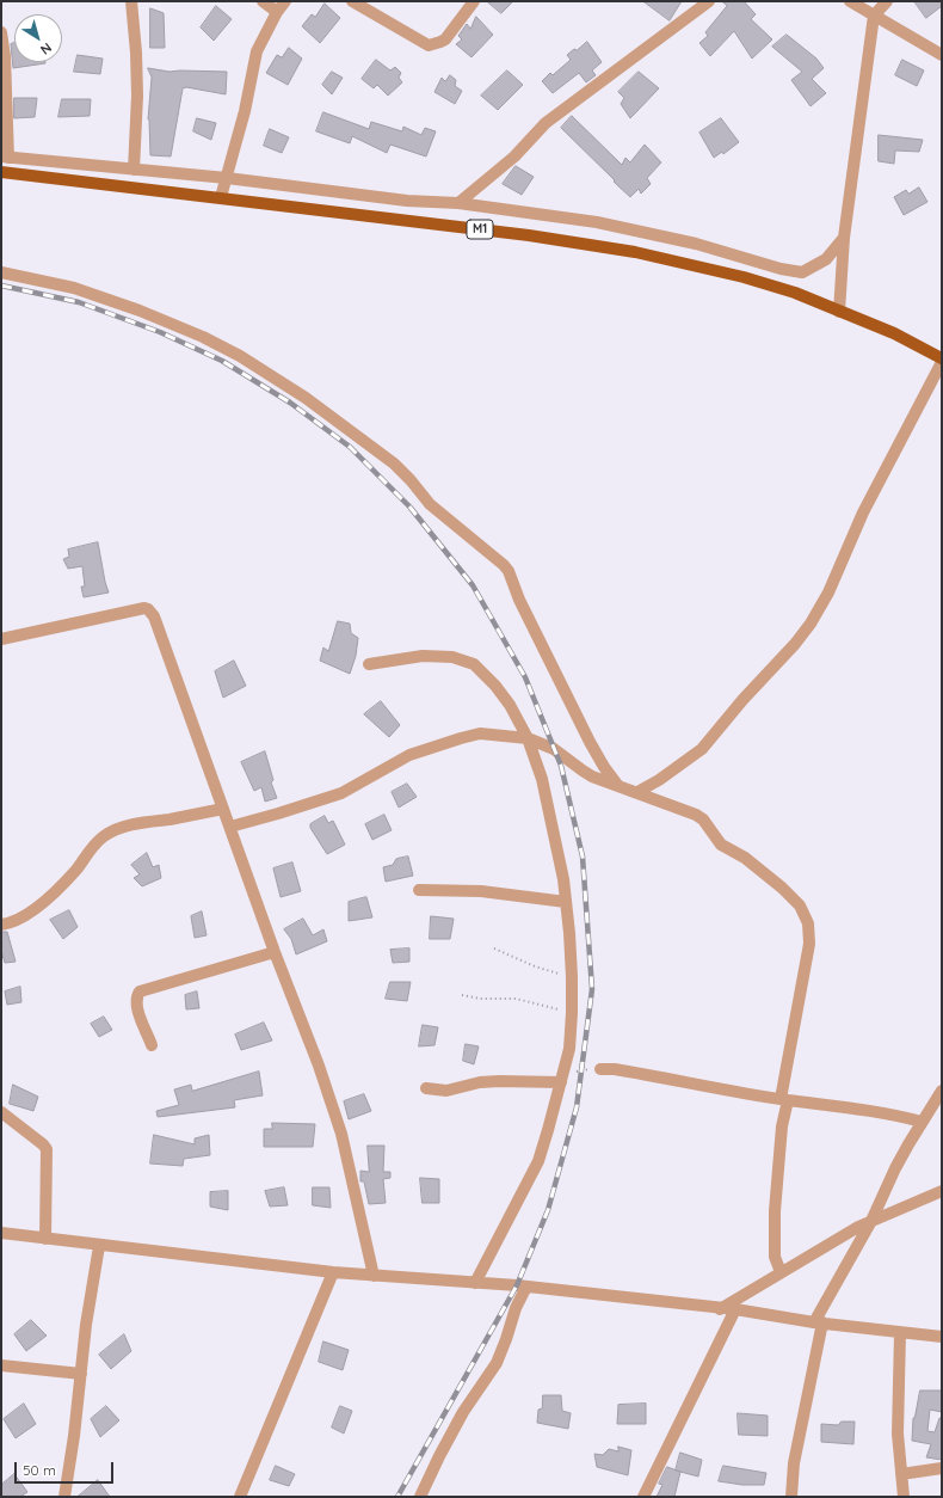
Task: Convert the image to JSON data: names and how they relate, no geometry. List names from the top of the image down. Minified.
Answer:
{"streets":{"main road":["M1"]},"scale_bar":"50 m","north":"bottom right"}
